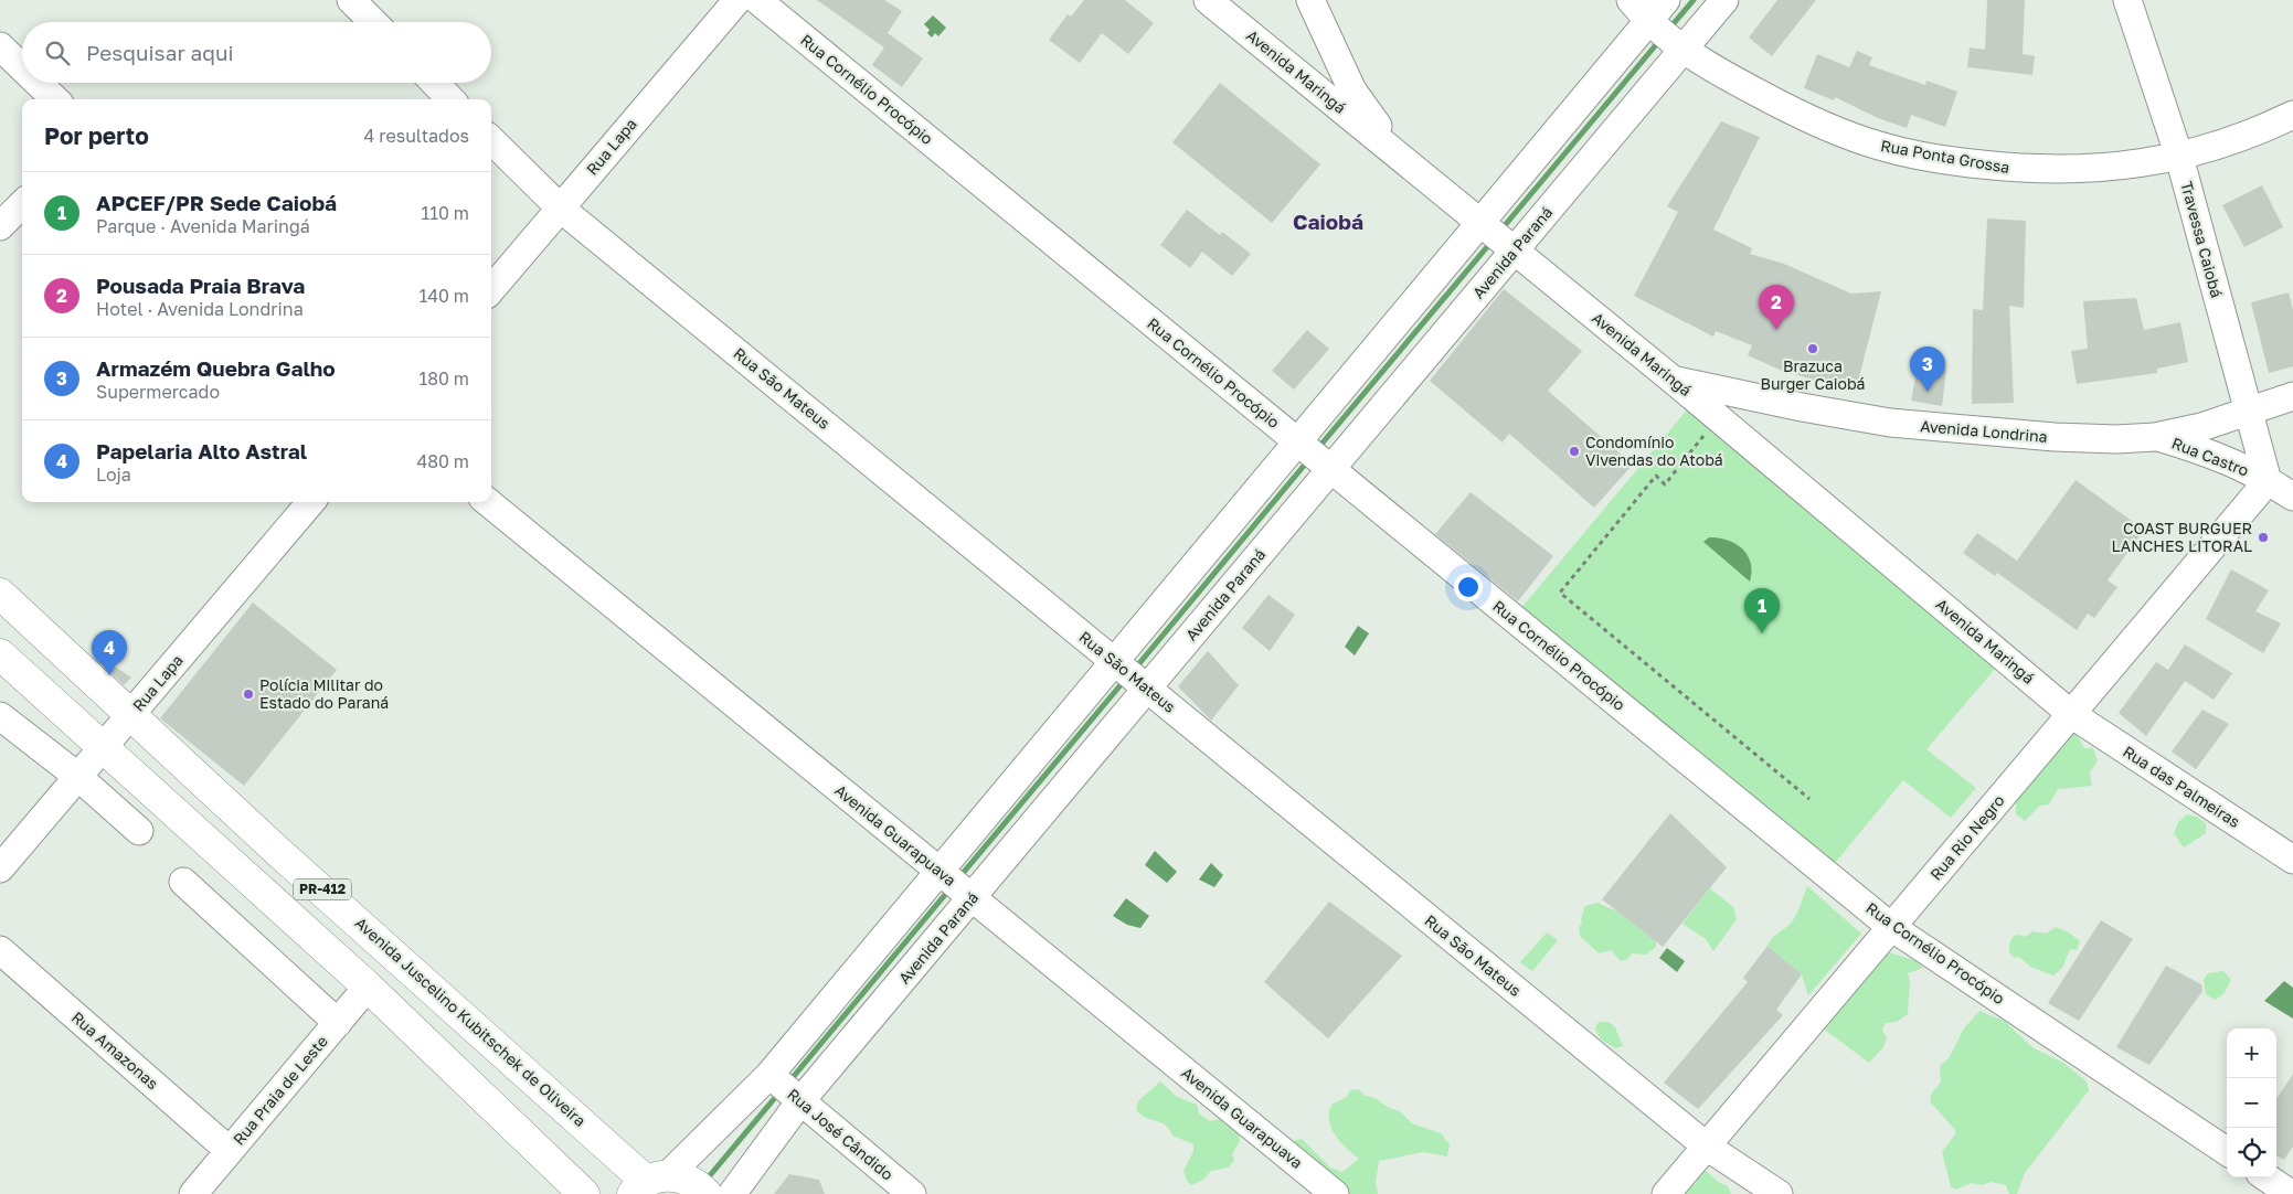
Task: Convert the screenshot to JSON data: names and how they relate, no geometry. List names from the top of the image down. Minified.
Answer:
{"streets":{"main road":["PR-412","Avenida Juscelino Kubitschek de Oliveira"],"street":["Avenida Maringá","Rua Cornélio Procópio","Rua Lapa","Rua Ponta Grossa","Travessa Caiobá","Avenida Paraná","Rua São Mateus","Avenida Londrina","Rua Castro","Rua das Palmeiras","Avenida Guarapuava","Rua Rio Negro","Rua Amazonas","Rua Praia de Leste","Rua José Cândido"]},"crossings":[["Avenida Maringá","Avenida Paraná"],["Avenida Maringá","Avenida Londrina"],["Avenida Maringá","Rua das Palmeiras"],["Avenida Maringá","Rua Rio Negro"],["Rua Cornélio Procópio","Avenida Paraná"],["Rua Cornélio Procópio","Rua Rio Negro"],["Rua Lapa","Rua São Mateus"],["Rua Lapa","PR-412"],["Rua Lapa","Avenida Juscelino Kubitschek de Oliveira"],["Rua Ponta Grossa","Travessa Caiobá"],["Rua Ponta Grossa","Avenida Paraná"],["Travessa Caiobá","Avenida Londrina"],["Travessa Caiobá","Rua Castro"],["Travessa Caiobá","Rua Rio Negro"],["Avenida Paraná","Rua São Mateus"],["Avenida Paraná","Avenida Guarapuava"],["Avenida Paraná","PR-412"],["Avenida Paraná","Avenida Juscelino Kubitschek de Oliveira"],["Avenida Paraná","Rua José Cândido"],["Rua São Mateus","Rua Rio Negro"],["Avenida Londrina","Rua Castro"],["Rua Castro","Rua Rio Negro"],["Rua das Palmeiras","Rua Rio Negro"],["PR-412","Avenida Juscelino Kubitschek de Oliveira"],["PR-412","Rua Praia de Leste"],["Rua Amazonas","Rua Praia de Leste"]],"districts":["Caiobá"],"places":["Brazuca Burger Caiobá","Condomínio Vivendas do Atobá","COAST BURGUER LANCHES LITORAL","Polícia Militar do Estado do Paraná"],"page":{"search":"Pesquisar aqui","heading":["Por perto","4 resultados"],"list":[{"mark":"1","name":"APCEF/PR Sede Caiobá","note":"Parque · Avenida Maringá","value":"110 m"},{"mark":"2","name":"Pousada Praia Brava","note":"Hotel · Avenida Londrina","value":"140 m"},{"mark":"3","name":"Armazém Quebra Galho","note":"Supermercado","value":"180 m"},{"mark":"4","name":"Papelaria Alto Astral","note":"Loja","value":"480 m"}],"pins":["2","3","1","4"],"map_buttons":["+","−"]}}
